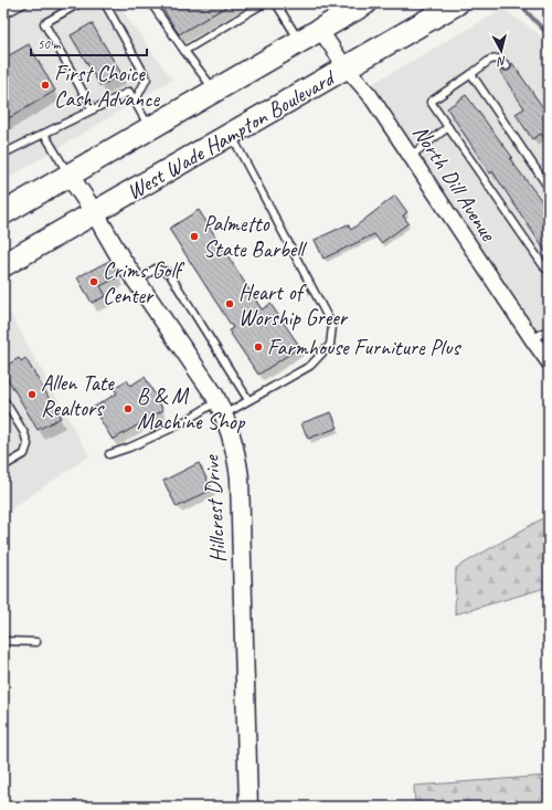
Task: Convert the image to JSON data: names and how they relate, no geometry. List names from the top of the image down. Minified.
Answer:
{"streets":{"main road":["West Wade Hampton Boulevard"],"street":["North Dill Avenue","Hillcrest Drive"]},"crossings":[["West Wade Hampton Boulevard","North Dill Avenue"],["West Wade Hampton Boulevard","Hillcrest Drive"]],"places":["First Choice Cash Advance","Palmetto State Barbell","Crims Golf Center","Heart of Worship Greer","Farmhouse Furniture Plus","Allen Tate Realtors","B & M Machine Shop"],"scale_bar":"50 m","north":"bottom"}
